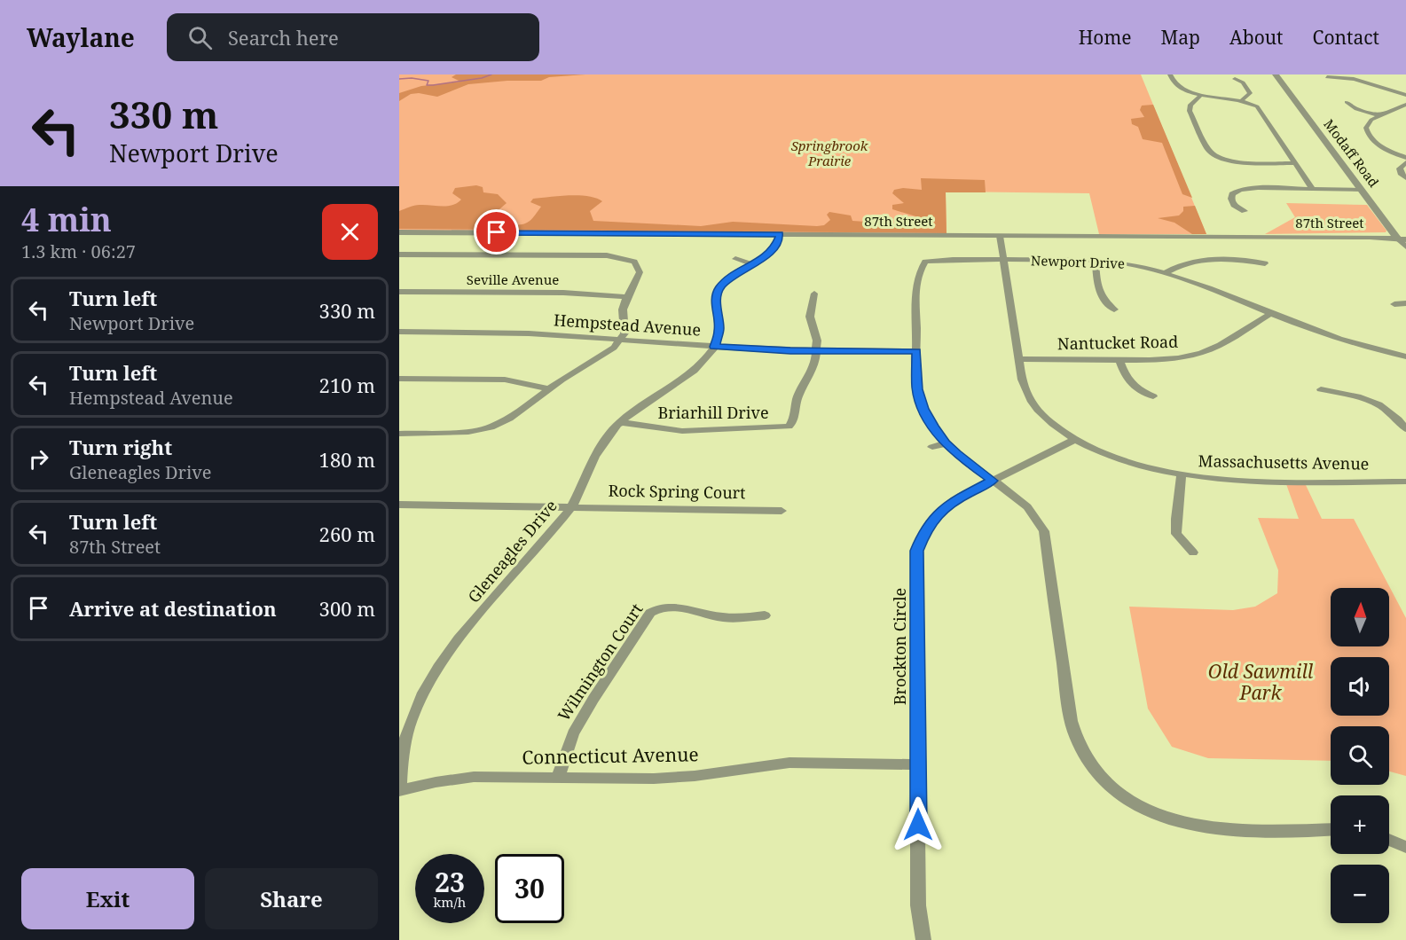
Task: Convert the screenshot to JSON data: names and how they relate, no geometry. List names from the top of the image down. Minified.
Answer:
{"streets":{"street":["Modaff Road","87th Street","Newport Drive","Seville Avenue","Hempstead Avenue","Nantucket Road","Briarhill Drive","Massachusetts Avenue","Rock Spring Court","Gleneagles Drive","Brockton Circle","Wilmington Court","Connecticut Avenue"]},"crossings":[["Modaff Road","87th Street"],["87th Street","Massachusetts Avenue"],["Newport Drive","Hempstead Avenue"],["Newport Drive","Nantucket Road"],["Newport Drive","Massachusetts Avenue"],["Newport Drive","Brockton Circle"],["Hempstead Avenue","Briarhill Drive"],["Hempstead Avenue","Gleneagles Drive"],["Nantucket Road","Massachusetts Avenue"],["Briarhill Drive","Gleneagles Drive"],["Massachusetts Avenue","Brockton Circle"],["Rock Spring Court","Gleneagles Drive"],["Gleneagles Drive","Connecticut Avenue"],["Brockton Circle","Connecticut Avenue"],["Wilmington Court","Connecticut Avenue"]],"parks":["Springbrook Prairie","Old Sawmill Park"],"north":"top","page":{"header":"Waylane","search":"Search here","nav":["Home","Map","About","Contact"],"turn":["330 m","Newport Drive"],"heading":["4 min","1.3 km · 06:27"],"list":[{"name":"Turn left","note":"Newport Drive","value":"330 m"},{"name":"Turn left","note":"Hempstead Avenue","value":"210 m"},{"name":"Turn right","note":"Gleneagles Drive","value":"180 m"},{"name":"Turn left","note":"87th Street","value":"260 m"},{"name":"Arrive at destination","value":"300 m"}],"map_buttons":["+","−"],"speed":"23 km/h","limit":"30","buttons":["Exit","Share"]}}
